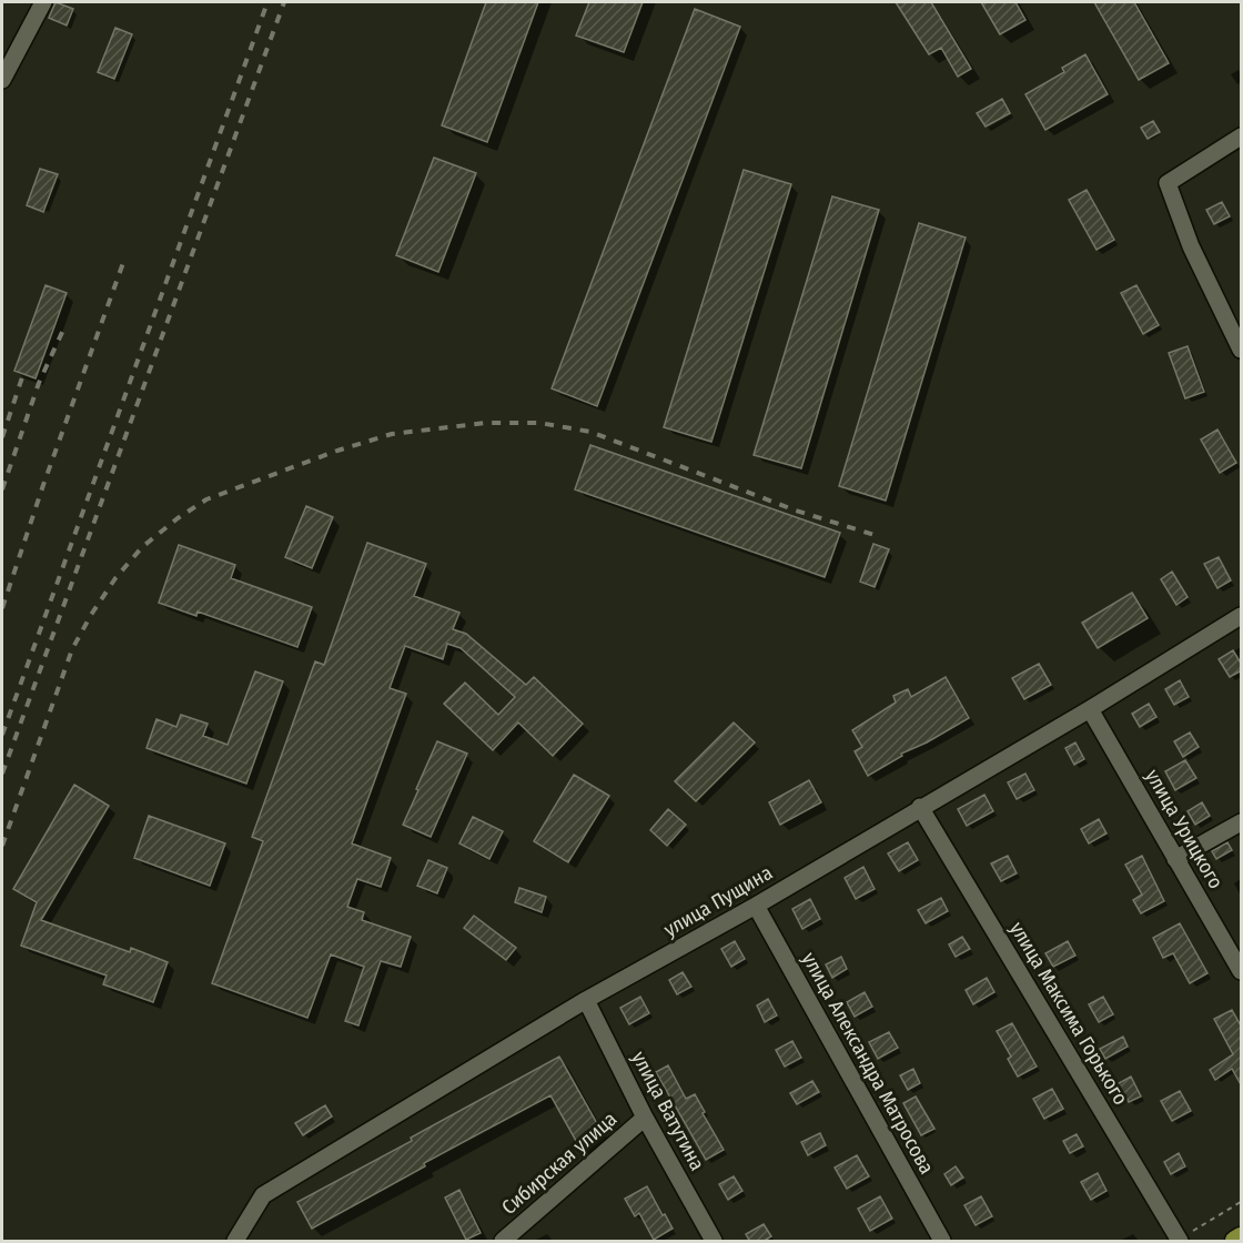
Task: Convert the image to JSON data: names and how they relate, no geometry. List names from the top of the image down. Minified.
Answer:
{"streets":{"street":["улица Урицкого","улица Пущина","улица Максима Горького","улица Александра Матросова","улица Ватутина","Сибирская улица"]},"crossings":[["улица Урицкого","улица Пущина"],["улица Пущина","улица Максима Горького"],["улица Пущина","улица Александра Матросова"],["улица Пущина","улица Ватутина"],["улица Ватутина","Сибирская улица"]]}
